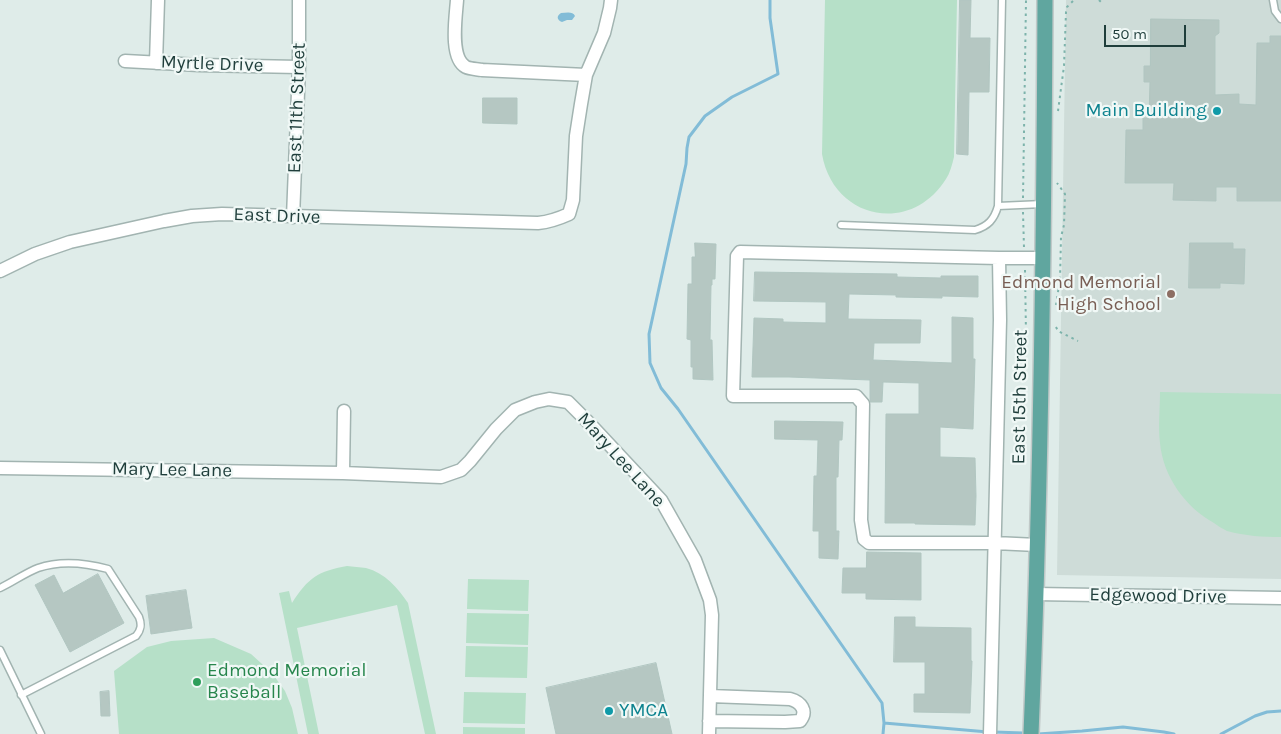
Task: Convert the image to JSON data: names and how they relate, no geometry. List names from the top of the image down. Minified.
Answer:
{"streets":{"main road":["East 15th Street"],"street":["Myrtle Drive","East 11th Street","East Drive","Mary Lee Lane","Edgewood Drive"]},"crossings":[["Myrtle Drive","East 11th Street"],["East 11th Street","East Drive"],["East 15th Street","Edgewood Drive"]],"places":["Main Building","Edmond Memorial High School","Edmond Memorial Baseball","YMCA"],"scale_bar":"50 m"}
